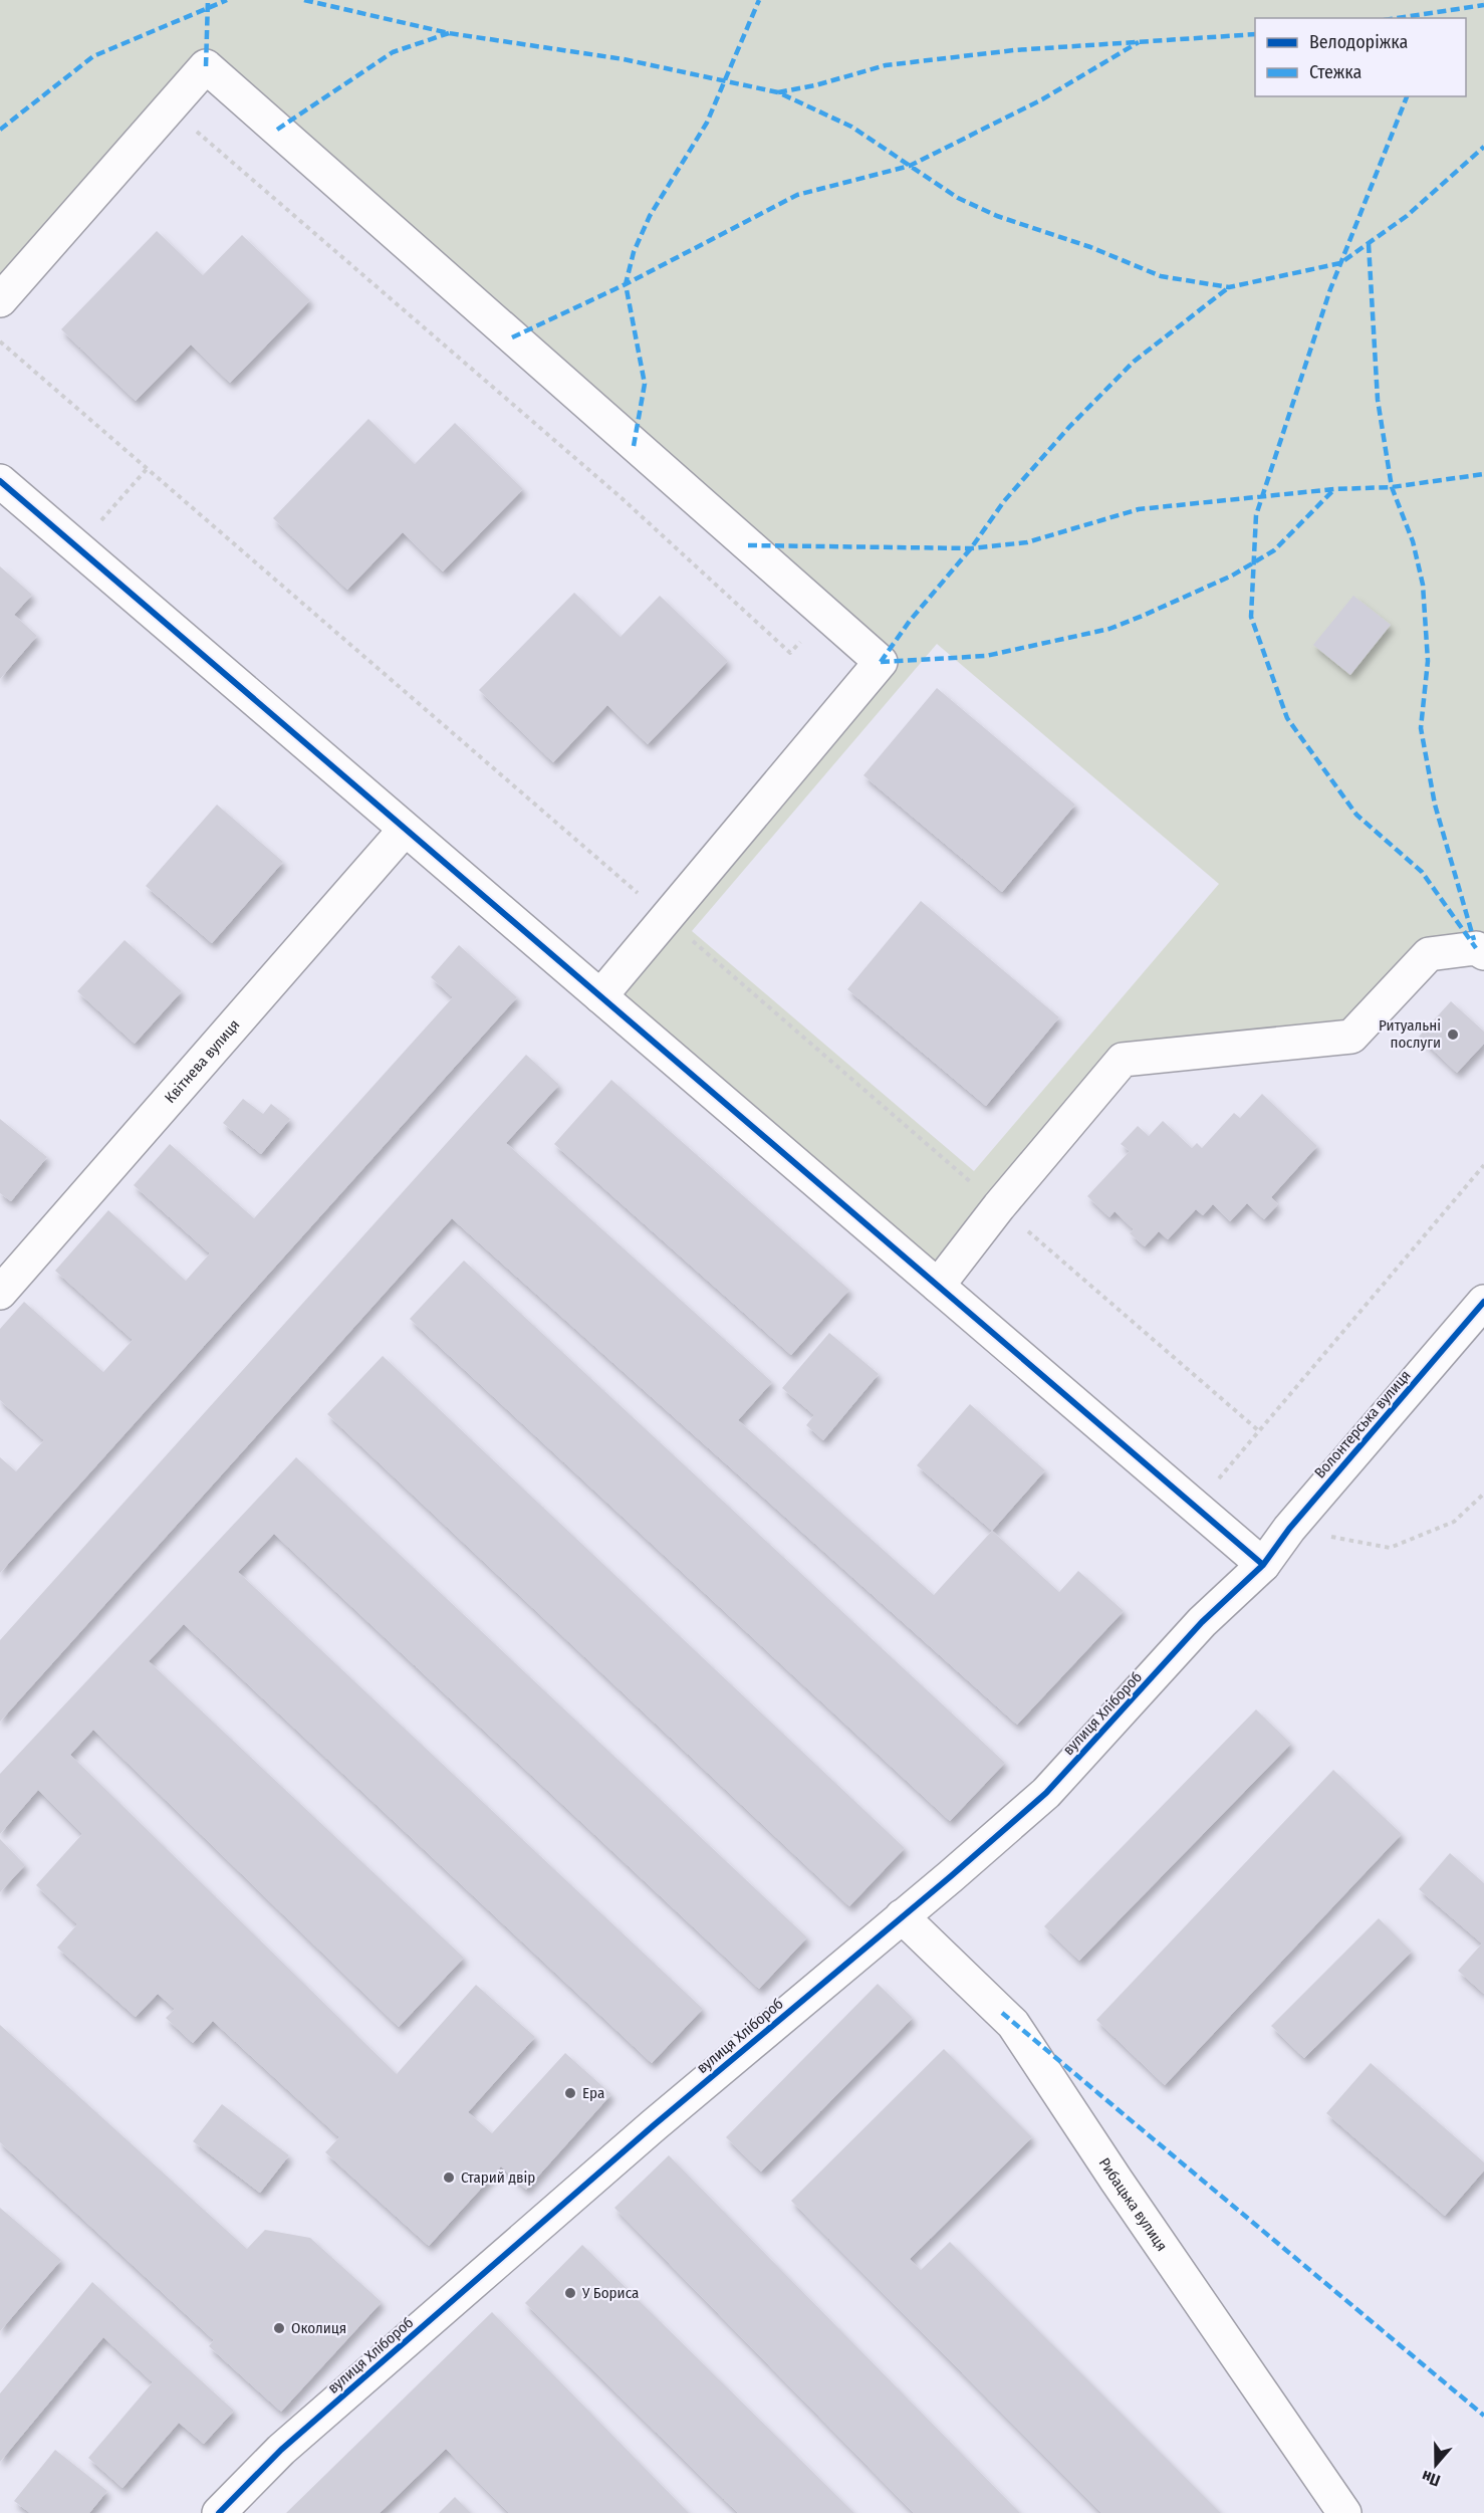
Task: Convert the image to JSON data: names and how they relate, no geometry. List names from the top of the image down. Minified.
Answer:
{"streets":{"street":["Квітнева вулиця","Волонтерська вулиця","вулиця Хлібороб","Рибацька вулиця"]},"crossings":[["Волонтерська вулиця","вулиця Хлібороб"],["вулиця Хлібороб","Рибацька вулиця"]],"places":["Ритуальні послуги","Ера","Старий двір","У Бориса","Околиця"],"legend":["Велодоріжка","Стежка"],"north":"bottom"}
